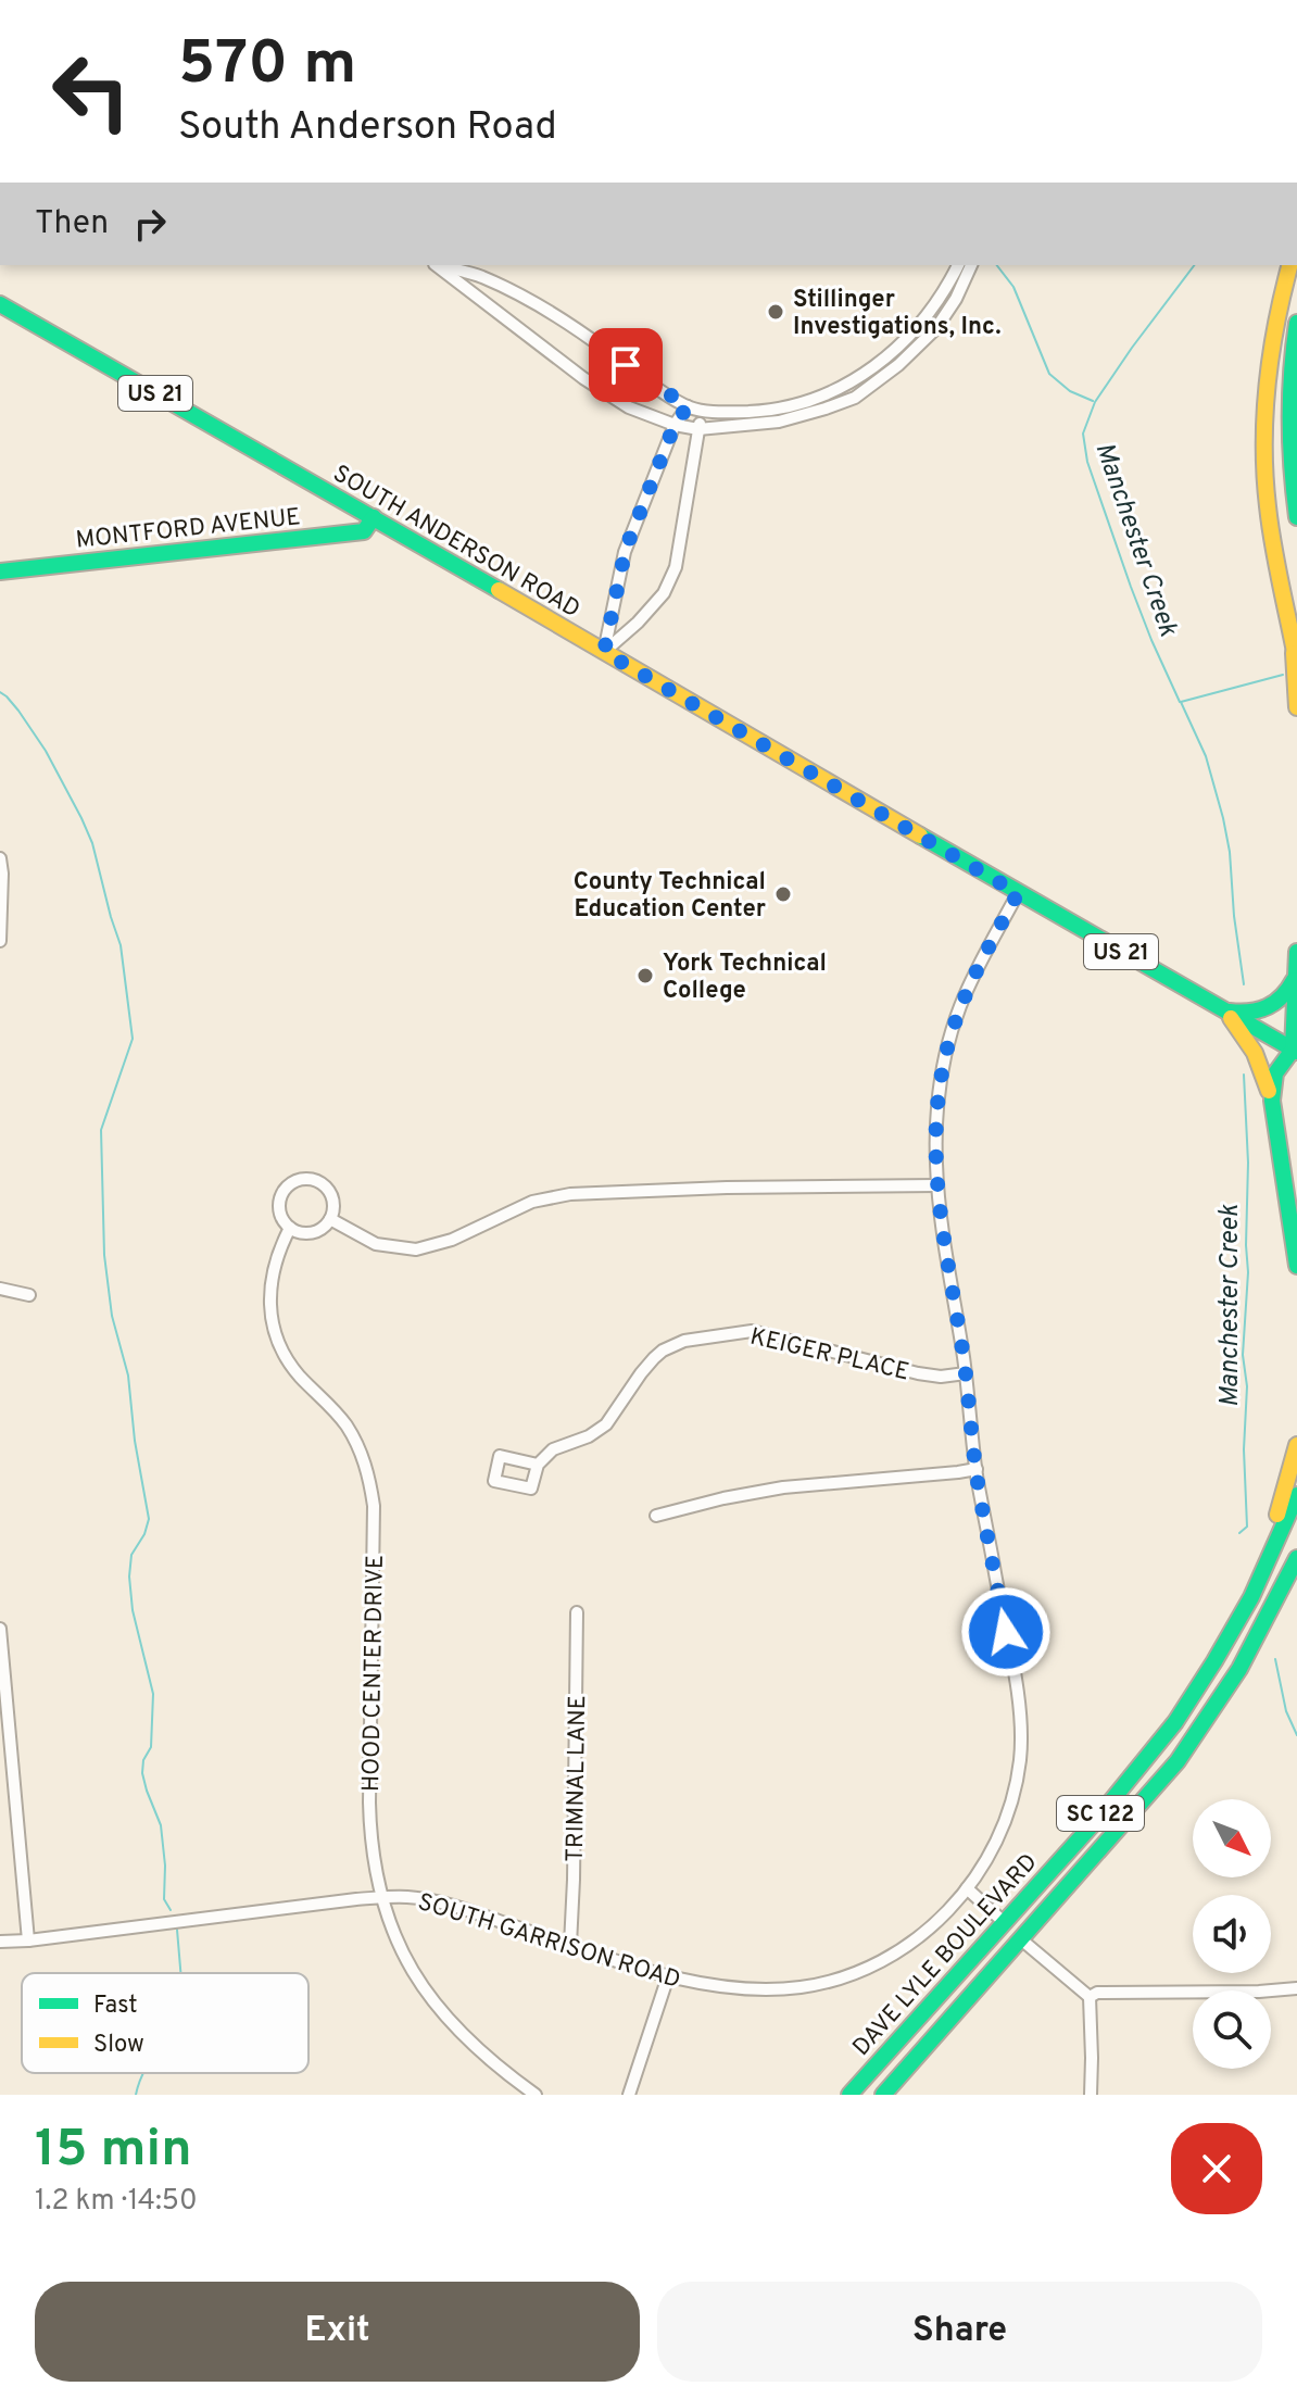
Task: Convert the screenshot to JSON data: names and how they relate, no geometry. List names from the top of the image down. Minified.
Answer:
{"streets":{"main road":["US 21","MONTFORD AVENUE","SOUTH ANDERSON ROAD","SC 122","DAVE LYLE BOULEVARD"],"street":["KEIGER PLACE","HOOD CENTER DRIVE","TRIMNAL LANE","SOUTH GARRISON ROAD"]},"crossings":[["MONTFORD AVENUE","SOUTH ANDERSON ROAD"],["SOUTH ANDERSON ROAD","SOUTH GARRISON ROAD"],["KEIGER PLACE","SOUTH GARRISON ROAD"],["HOOD CENTER DRIVE","SOUTH GARRISON ROAD"],["TRIMNAL LANE","SOUTH GARRISON ROAD"]],"water":["Manchester Creek"],"places":["Stillinger Investigations, Inc.","County Technical Education Center","York Technical College"],"legend":["Fast","Slow"],"north":"bottom right","page":{"turn":["570 m","South Anderson Road"],"then":"Then","heading":["15 min","1.2 km · 14:50"],"buttons":["Exit","Share"]}}
